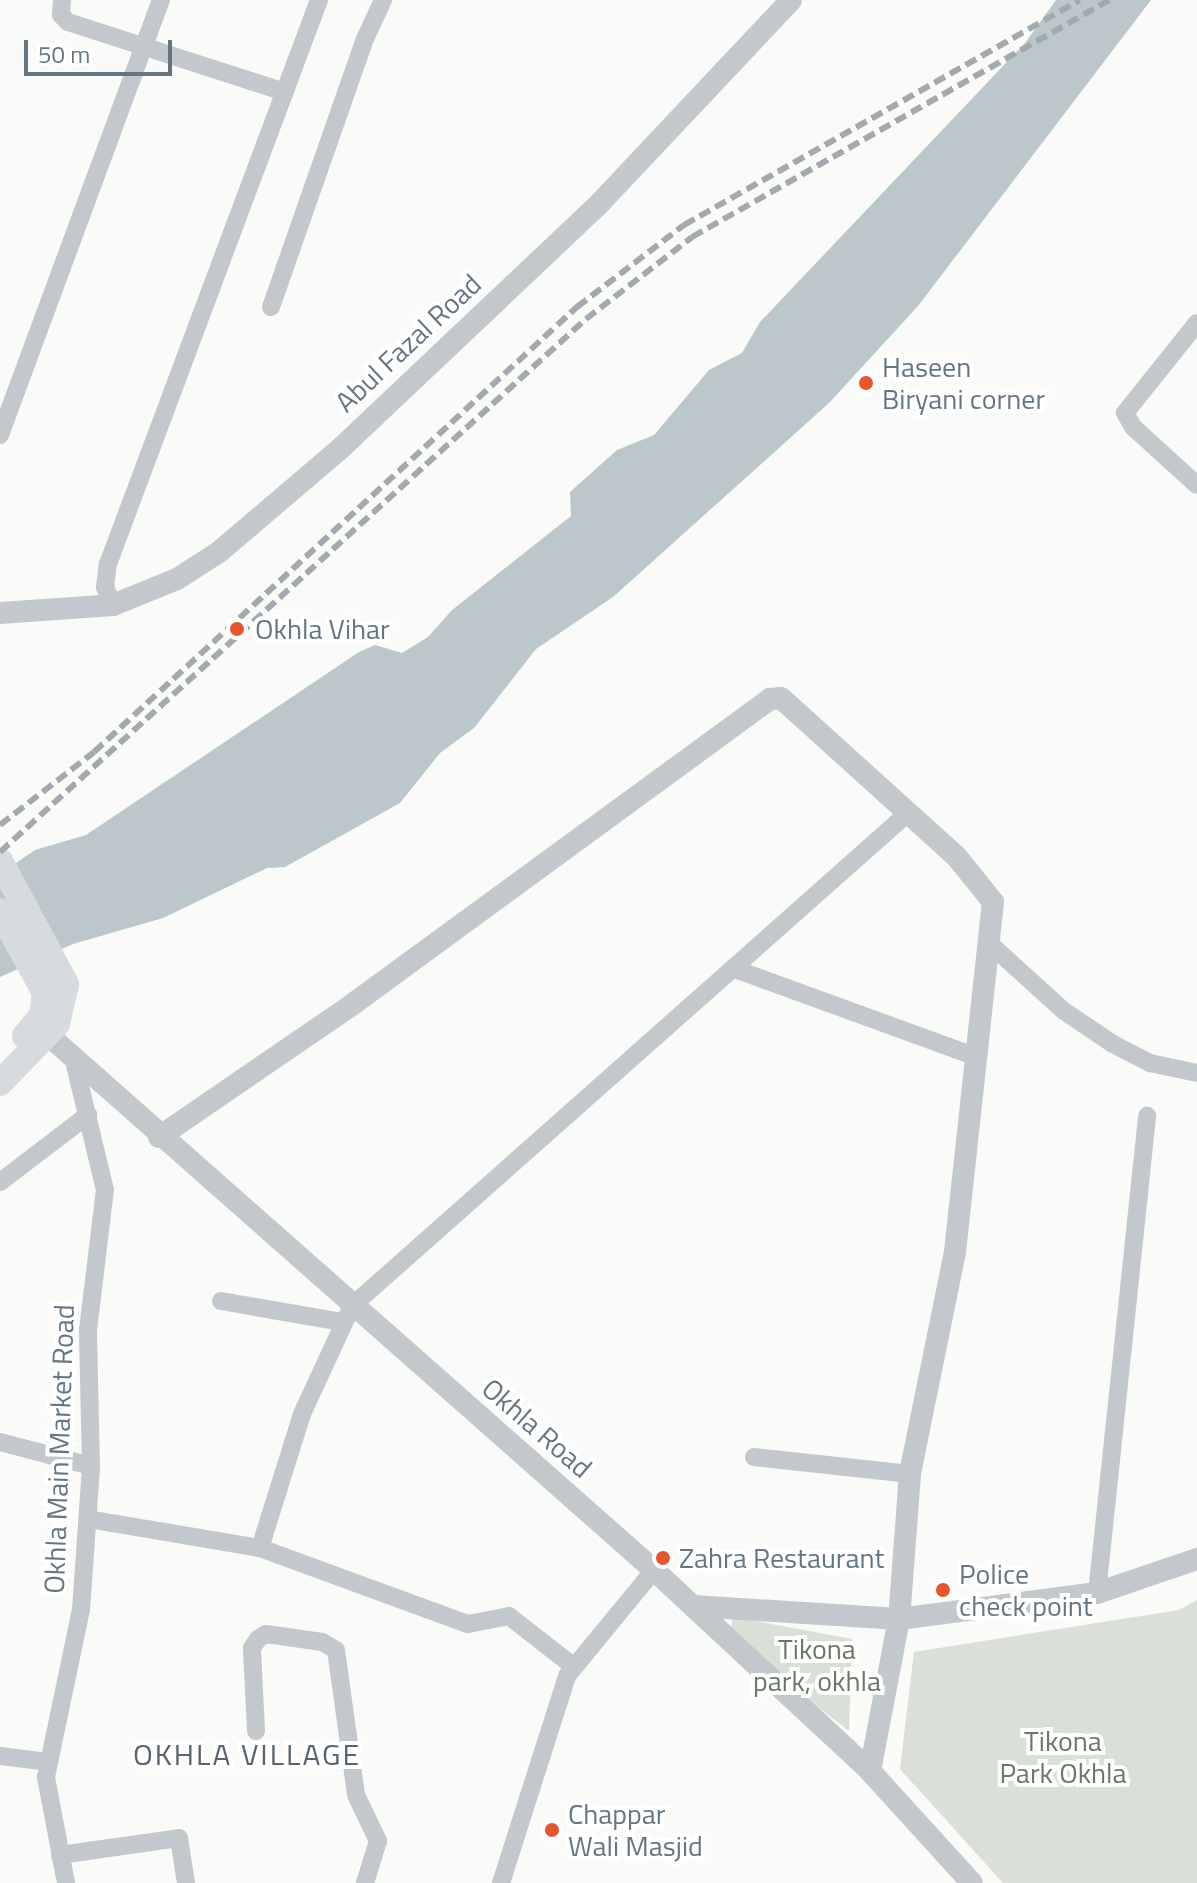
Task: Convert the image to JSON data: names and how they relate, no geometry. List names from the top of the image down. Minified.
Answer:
{"streets":{"street":["Abul Fazal Road","Okhla Road","Okhla Main Market Road"]},"crossings":[["Okhla Road","Okhla Main Market Road"]],"districts":["OKHLA VILLAGE"],"parks":["Tikona park, okhla","Tikona Park Okhla"],"places":["Haseen Biryani corner","Okhla Vihar","Zahra Restaurant","Police check point","Chappar Wali Masjid"],"scale_bar":"50 m"}
